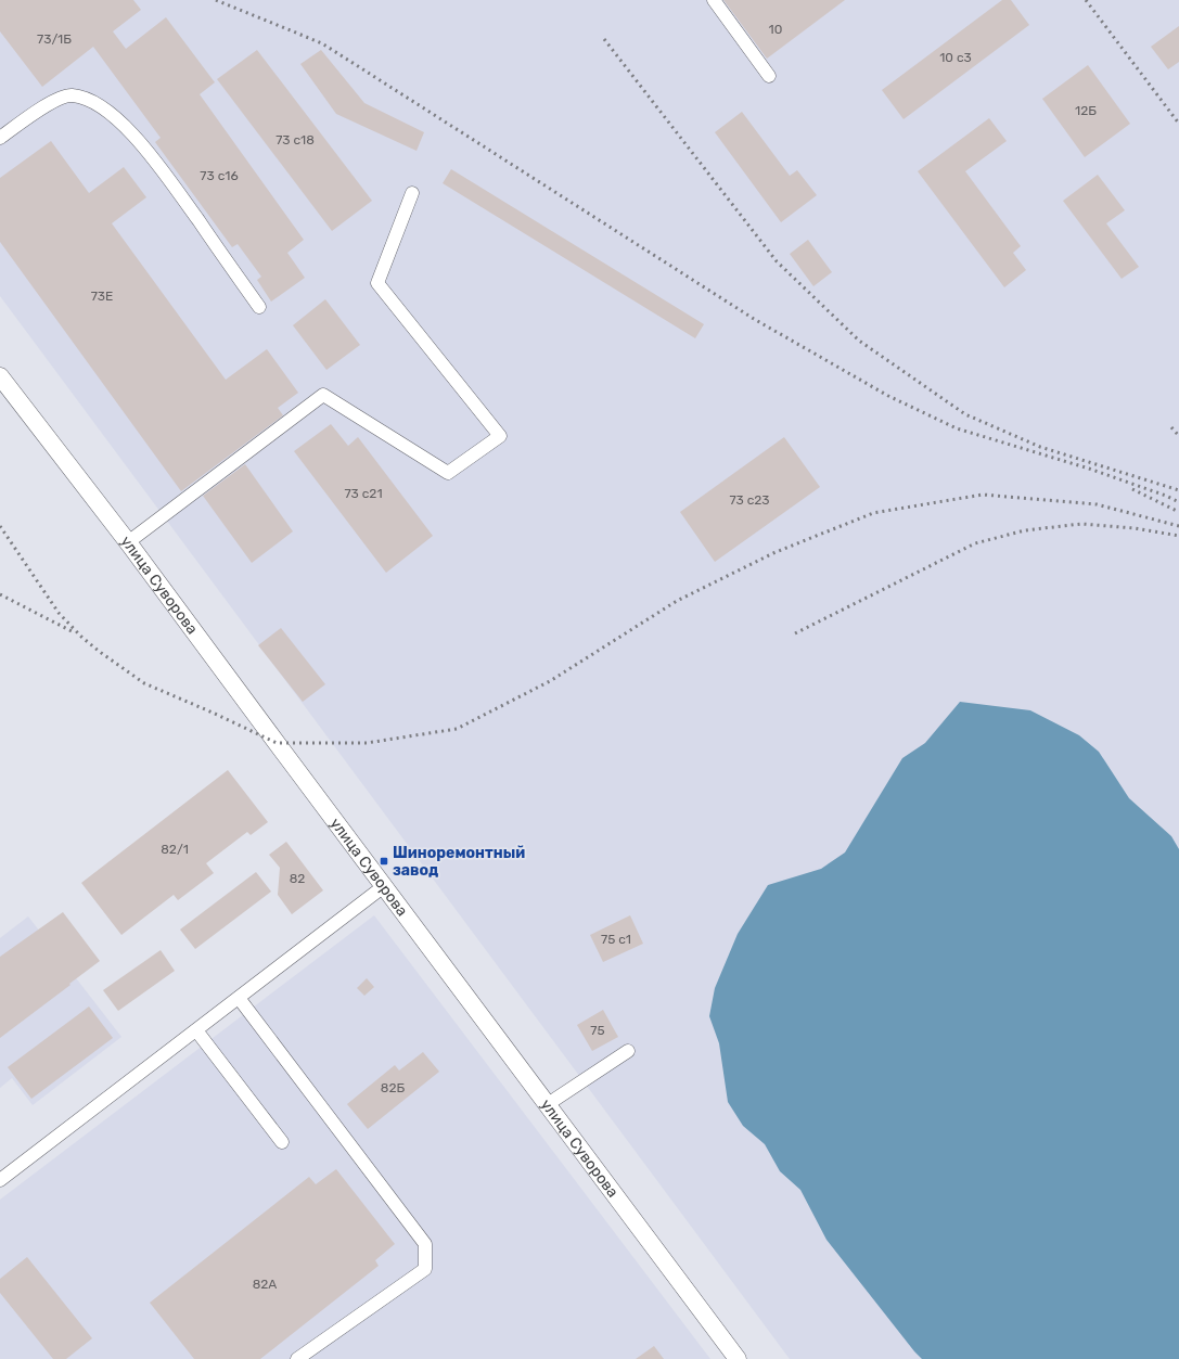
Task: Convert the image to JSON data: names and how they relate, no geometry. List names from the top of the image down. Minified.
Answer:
{"streets":{"main road":["улица Суворова"]},"places":{"transit":["Шиноремонтный завод"]},"house_numbers":["10","73/1Б","10 с3","12Б","73 с18","73 с16","73Е","73 с21","73 с23","82/1","82","75 с1","75","82Б","82А"]}
